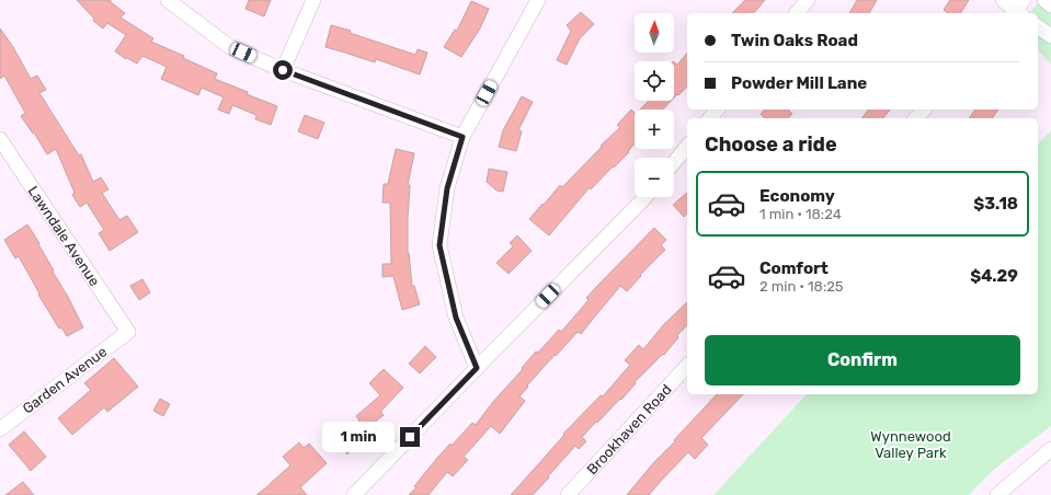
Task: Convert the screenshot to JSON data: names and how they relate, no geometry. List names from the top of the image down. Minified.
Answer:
{"streets":{"street":["Lawndale Avenue","Garden Avenue","Brookhaven Road"]},"crossings":[["Lawndale Avenue","Garden Avenue"]],"parks":["Wynnewood Valley Park"],"north":"top","page":{"map_buttons":["+","−"],"banner":["Twin Oaks Road","Powder Mill Lane"],"heading":"Choose a ride","list":[{"name":"Economy","note":"1 min · 18:24","value":"$3.18"},{"name":"Comfort","note":"2 min · 18:25","value":"$4.29"}],"buttons":"Confirm","bubble":"1 min"}}
